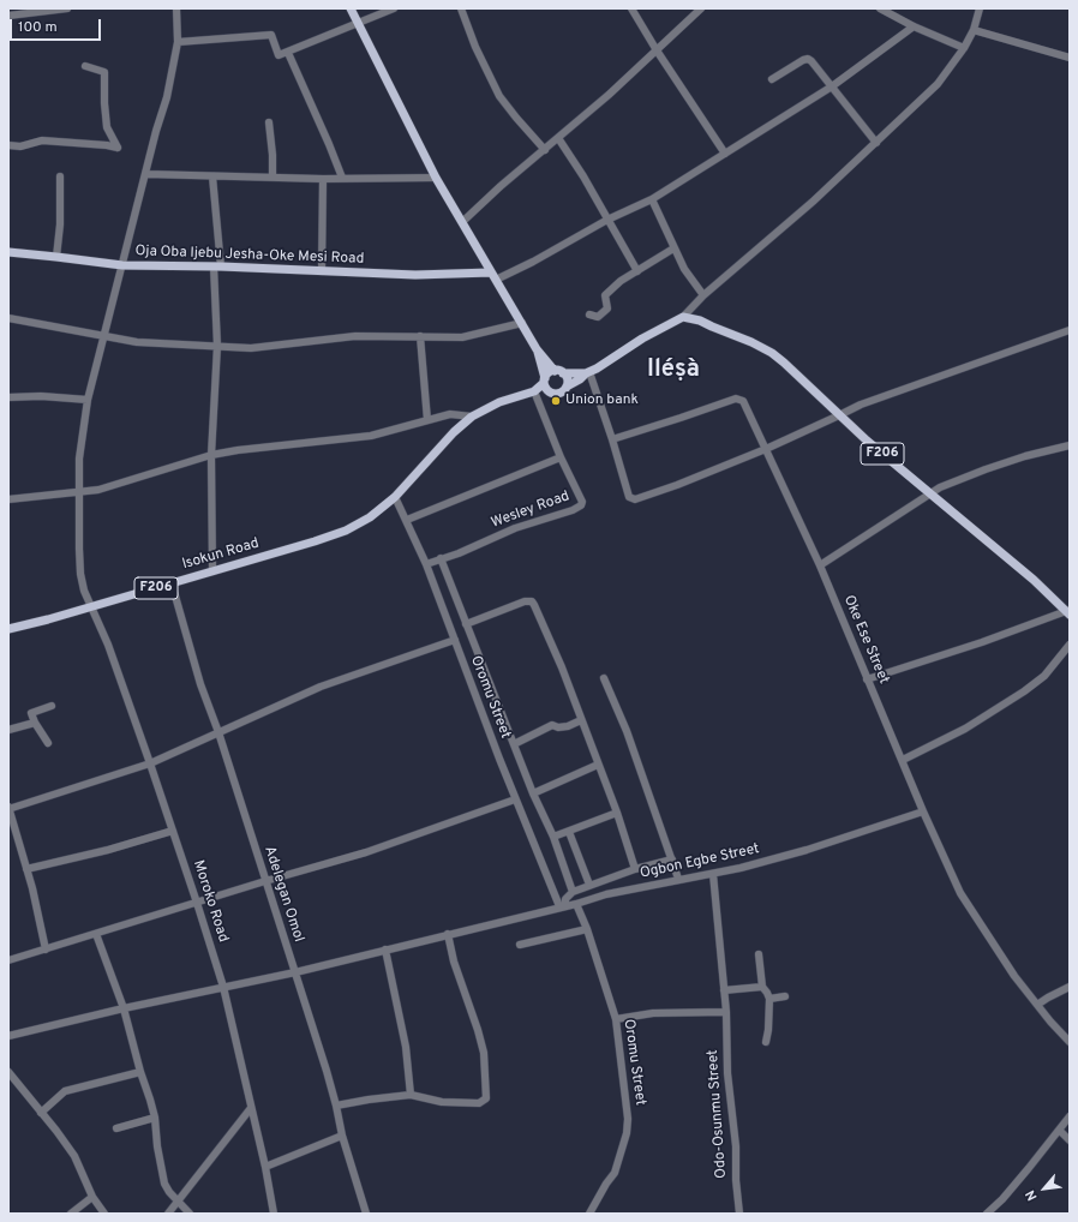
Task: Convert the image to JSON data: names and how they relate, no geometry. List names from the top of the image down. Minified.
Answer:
{"streets":{"main road":["Oja Oba Ijebu Jesha-Oke Mesi Road","F206","Isokun Road"],"street":["Wesley Road","Oke Ese Street","Oromu Street","Ogbon Egbe Street","Adelegan Omol","Moroko Road","Odo-Osunmu Street"]},"crossings":[["Oja Oba Ijebu Jesha-Oke Mesi Road","Moroko Road"],["F206","Wesley Road"],["F206","Isokun Road"],["F206","Oromu Street"],["Wesley Road","Oromu Street"],["Isokun Road","Oromu Street"],["Isokun Road","Adelegan Omol"],["Isokun Road","Moroko Road"],["Oke Ese Street","Ogbon Egbe Street"],["Oromu Street","Ogbon Egbe Street"],["Ogbon Egbe Street","Odo-Osunmu Street"]],"districts":["Iléṣà"],"places":["Union bank"],"scale_bar":"100 m","north":"bottom left"}
